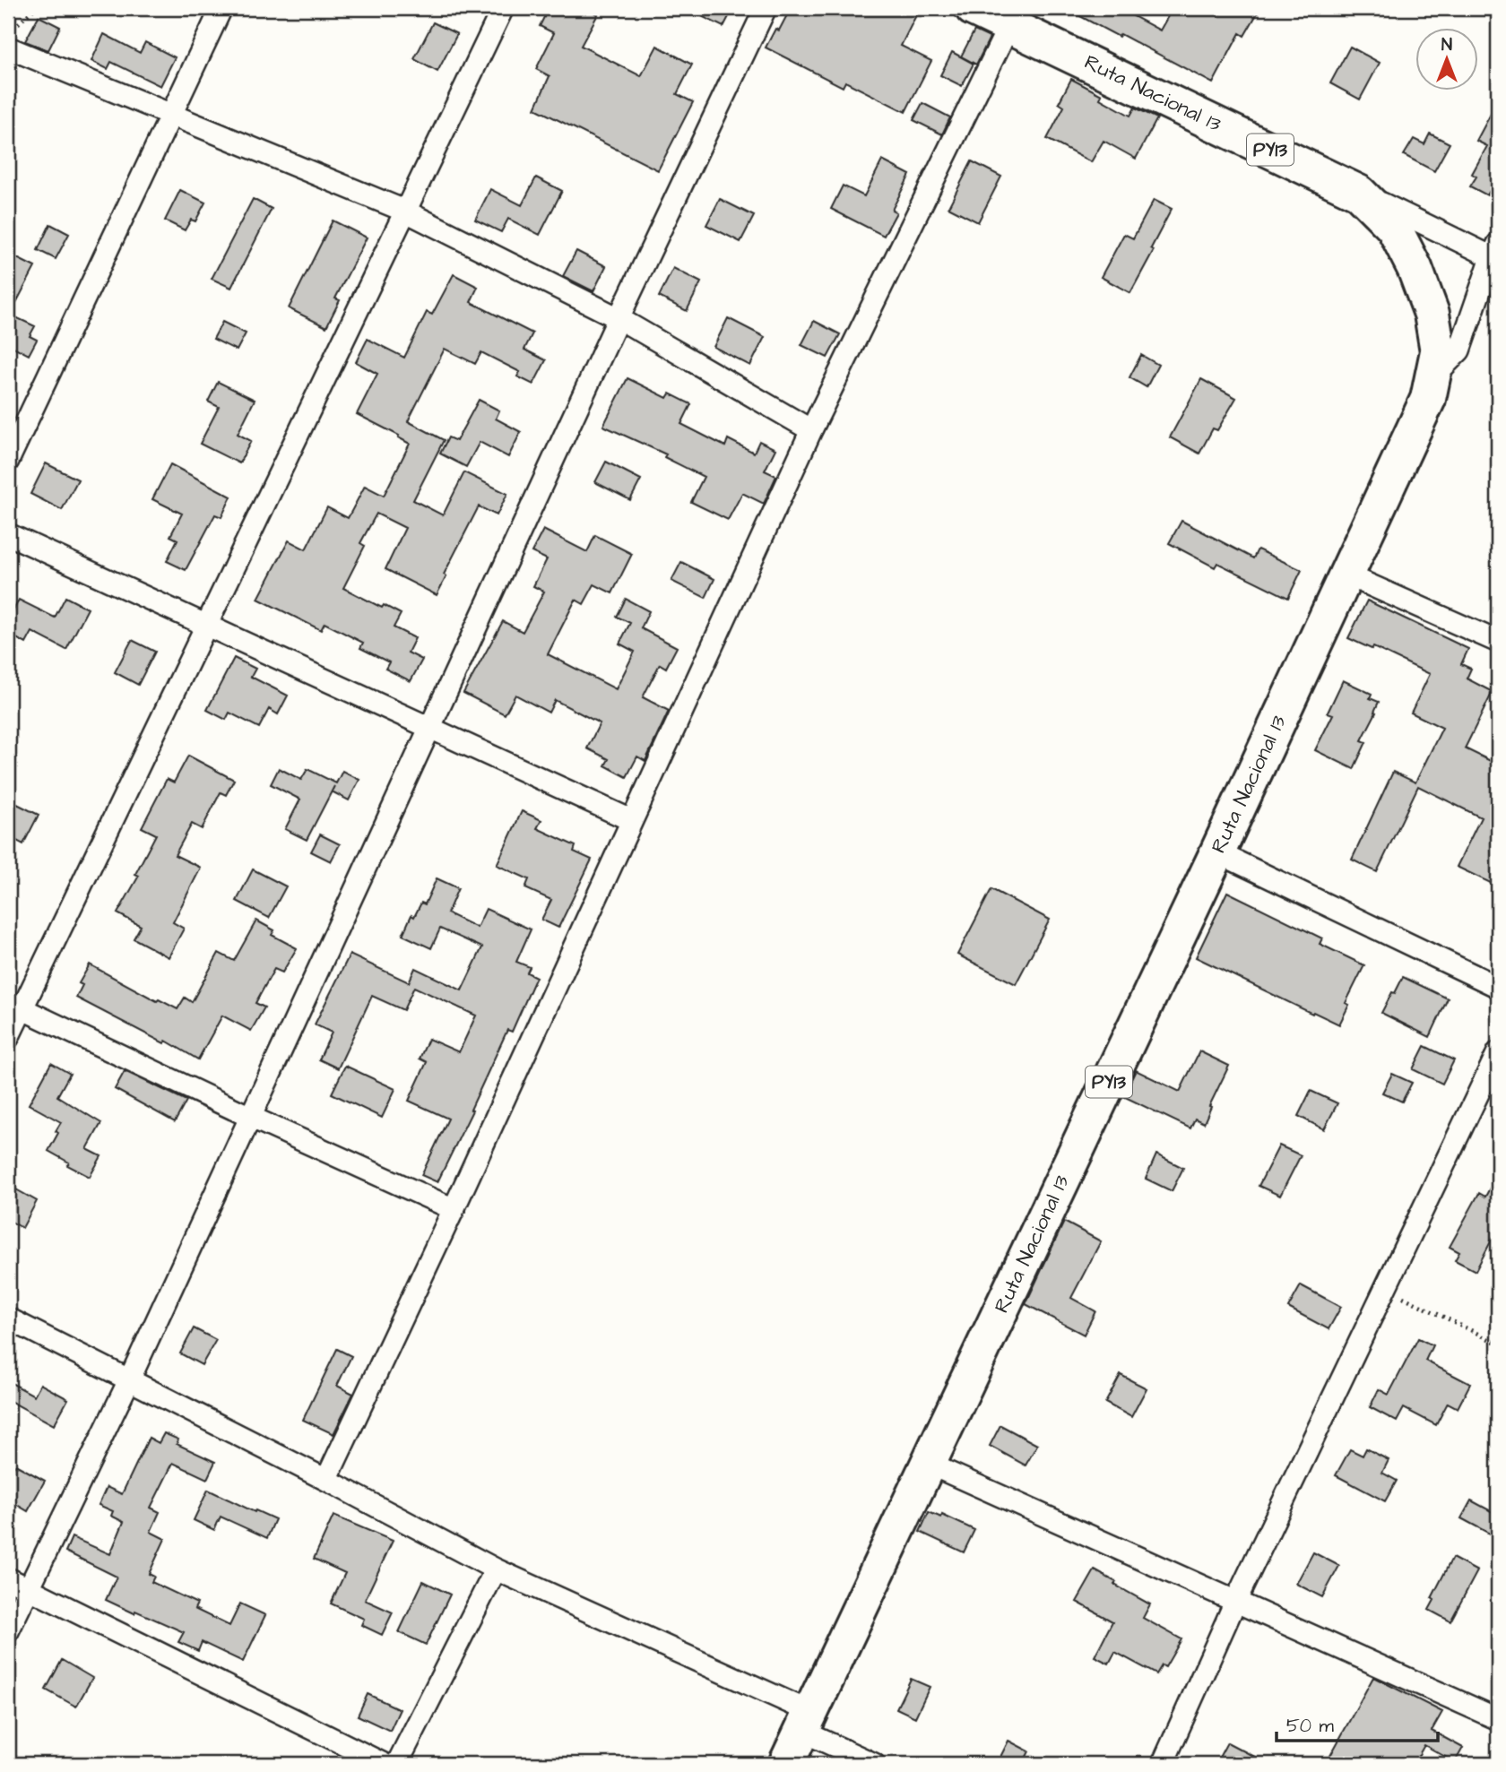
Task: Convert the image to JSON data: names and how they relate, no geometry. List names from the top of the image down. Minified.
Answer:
{"streets":{"highway":["Ruta Nacional 13","PY13"]},"scale_bar":"50 m","north":"top"}
